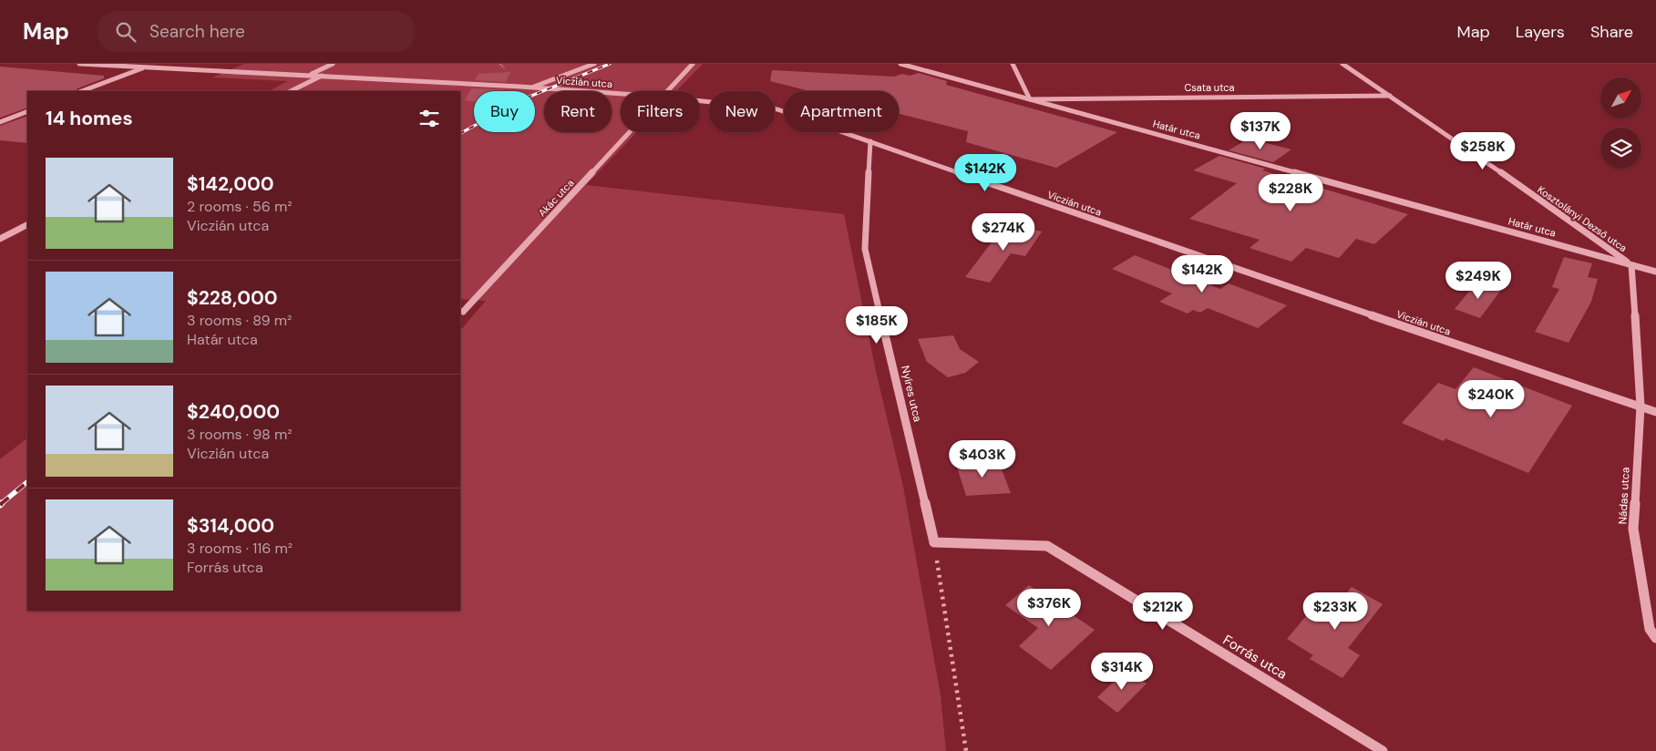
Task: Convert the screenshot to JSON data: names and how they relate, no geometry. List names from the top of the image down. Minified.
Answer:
{"streets":{"street":["Viczián utca","Csata utca","Határ utca","Akác utca","Kosztolányi Dezső utca","Nyíres utca","Nádas utca","Forrás utca"]},"crossings":[["Viczián utca","Nyíres utca"],["Viczián utca","Nádas utca"],["Csata utca","Határ utca"],["Csata utca","Kosztolányi Dezső utca"],["Határ utca","Kosztolányi Dezső utca"],["Nyíres utca","Forrás utca"]],"north":"top right","page":{"header":"Map","search":"Search here","nav":["Map","Layers","Share"],"chip":["Buy","Rent","Filters","New","Apartment"],"heading":"14 homes","price":["$137K","$258K","$142K","$228K","$274K","$142K","$249K","$185K","$240K","$403K","$376K","$212K","$233K","$314K"],"list":[{"name":"$142,000","note":"2 rooms · 56 m² · Viczián utca"},{"name":"$228,000","note":"3 rooms · 89 m² · Határ utca"},{"name":"$240,000","note":"3 rooms · 98 m² · Viczián utca"},{"name":"$314,000","note":"3 rooms · 116 m² · Forrás utca"}]}}
